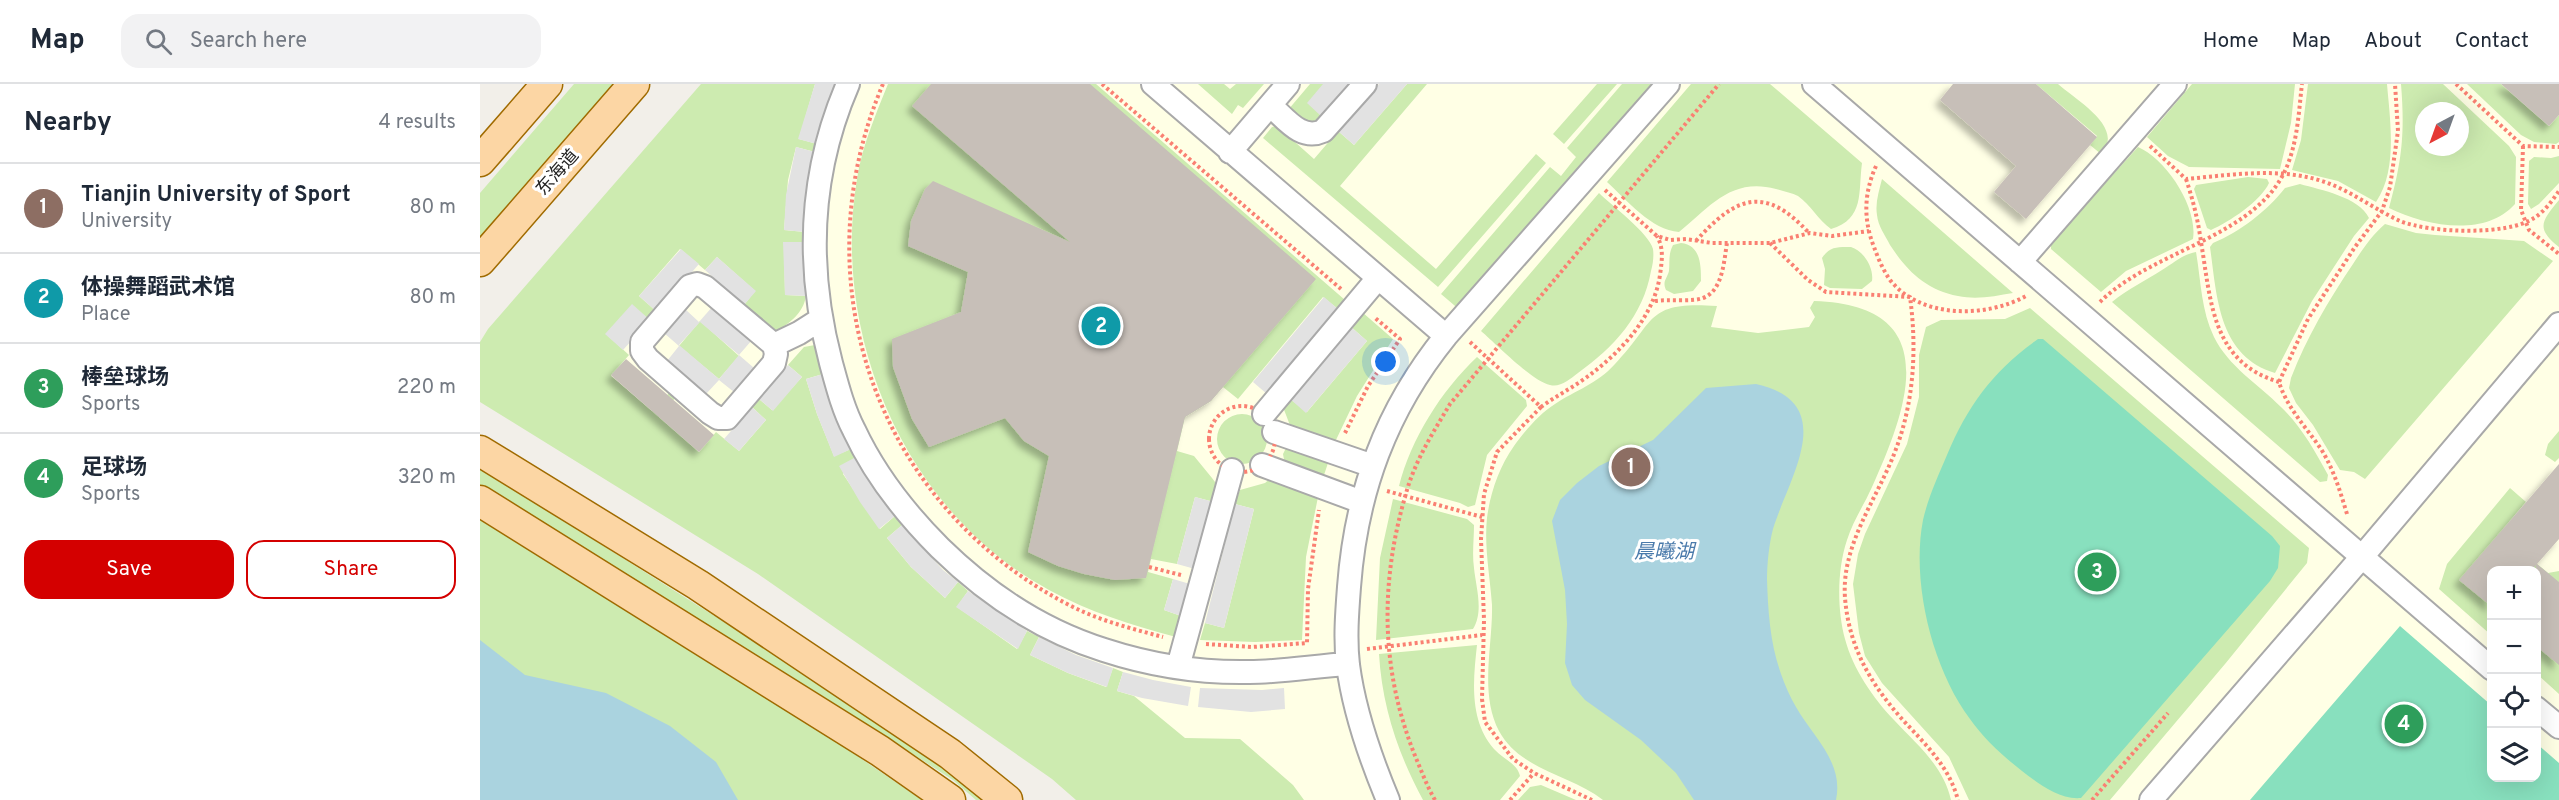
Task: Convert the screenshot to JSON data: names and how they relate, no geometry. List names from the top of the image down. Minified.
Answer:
{"streets":{"main road":["东海道"]},"water":["晨曦湖"],"north":"bottom left","page":{"header":"Map","search":"Search here","nav":["Home","Map","About","Contact"],"heading":["Nearby","4 results"],"list":[{"mark":"1","name":"Tianjin University of Sport","note":"University","value":"80 m"},{"mark":"2","name":"体操·舞蹈·武术馆","note":"Place","value":"80 m"},{"mark":"3","name":"棒垒球场","note":"Sports","value":"220 m"},{"mark":"4","name":"足球场","note":"Sports","value":"320 m"}],"pins":["2","1","3","4"],"buttons":["Save","Share"],"map_buttons":["+","−"]}}
